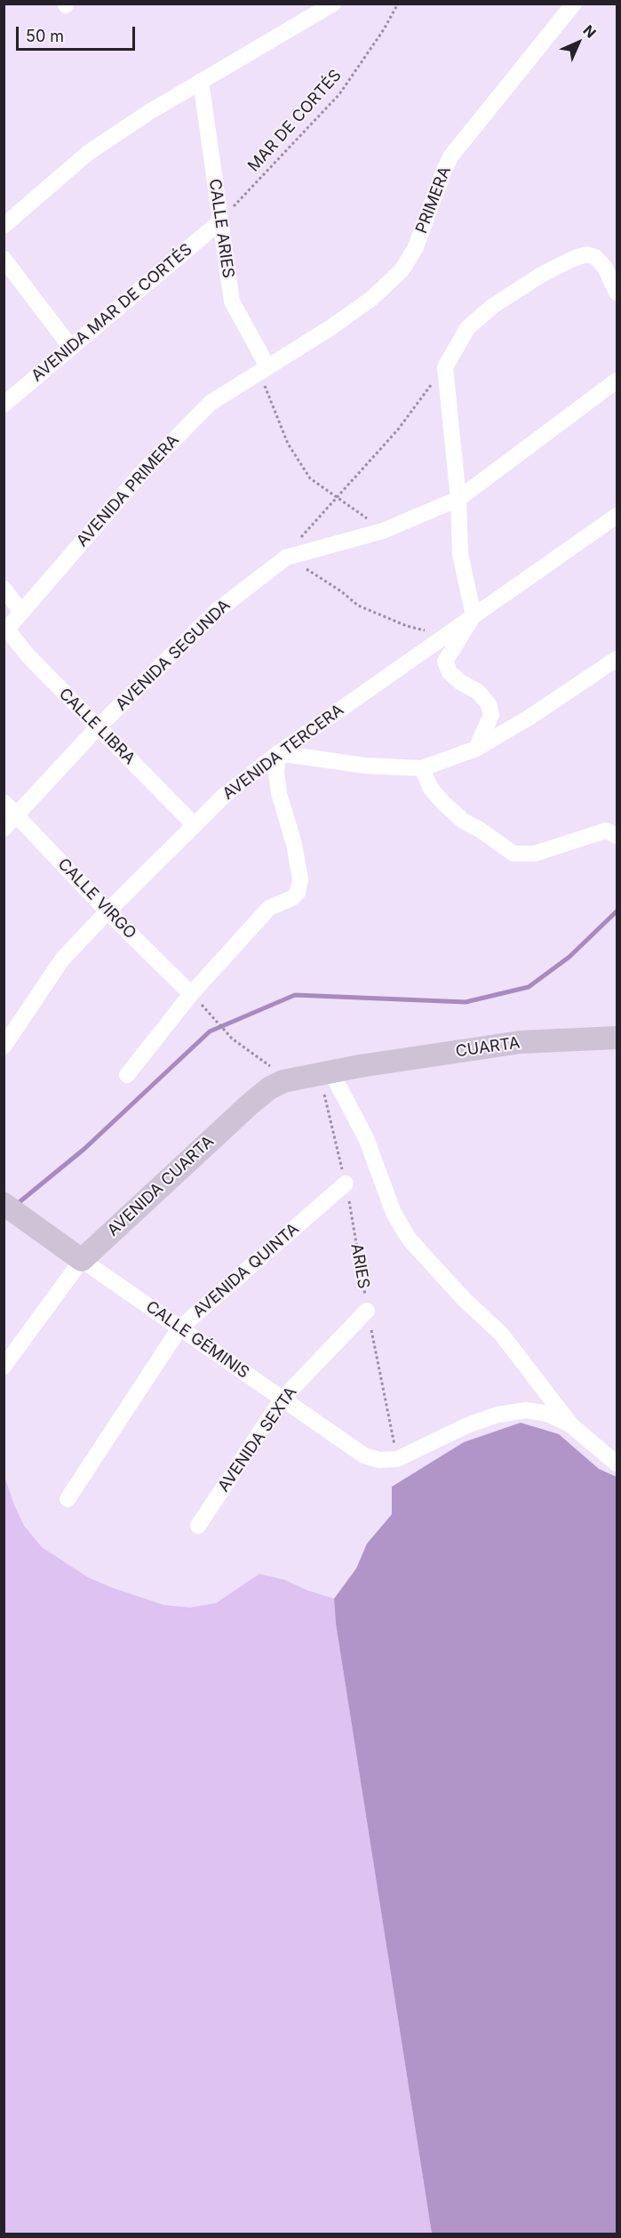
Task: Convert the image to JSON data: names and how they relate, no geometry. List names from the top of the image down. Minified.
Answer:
{"streets":{"street":["PRIMERA","CALLE ARIES","AVENIDA MAR DE CORTÉS","AVENIDA PRIMERA","AVENIDA SEGUNDA","CALLE LIBRA","AVENIDA TERCERA","CALLE VIRGO","CUARTA","AVENIDA CUARTA","AVENIDA QUINTA","CALLE GÉMINIS","AVENIDA SEXTA"],"path":["MAR DE CORTÉS","ARIES"]},"crossings":[["MAR DE CORTÉS","CALLE ARIES"],["MAR DE CORTÉS","AVENIDA MAR DE CORTÉS"],["PRIMERA","CALLE ARIES"],["PRIMERA","AVENIDA PRIMERA"],["CALLE ARIES","AVENIDA MAR DE CORTÉS"],["CALLE ARIES","AVENIDA PRIMERA"],["AVENIDA PRIMERA","CALLE LIBRA"],["AVENIDA SEGUNDA","CALLE LIBRA"],["AVENIDA SEGUNDA","CALLE VIRGO"],["CALLE LIBRA","AVENIDA TERCERA"],["AVENIDA TERCERA","CALLE VIRGO"],["CUARTA","AVENIDA CUARTA"],["AVENIDA CUARTA","ARIES"],["AVENIDA CUARTA","CALLE GÉMINIS"],["ARIES","AVENIDA QUINTA"],["ARIES","CALLE GÉMINIS"],["ARIES","AVENIDA SEXTA"],["AVENIDA QUINTA","CALLE GÉMINIS"],["CALLE GÉMINIS","AVENIDA SEXTA"]],"scale_bar":"50 m","north":"top right"}
